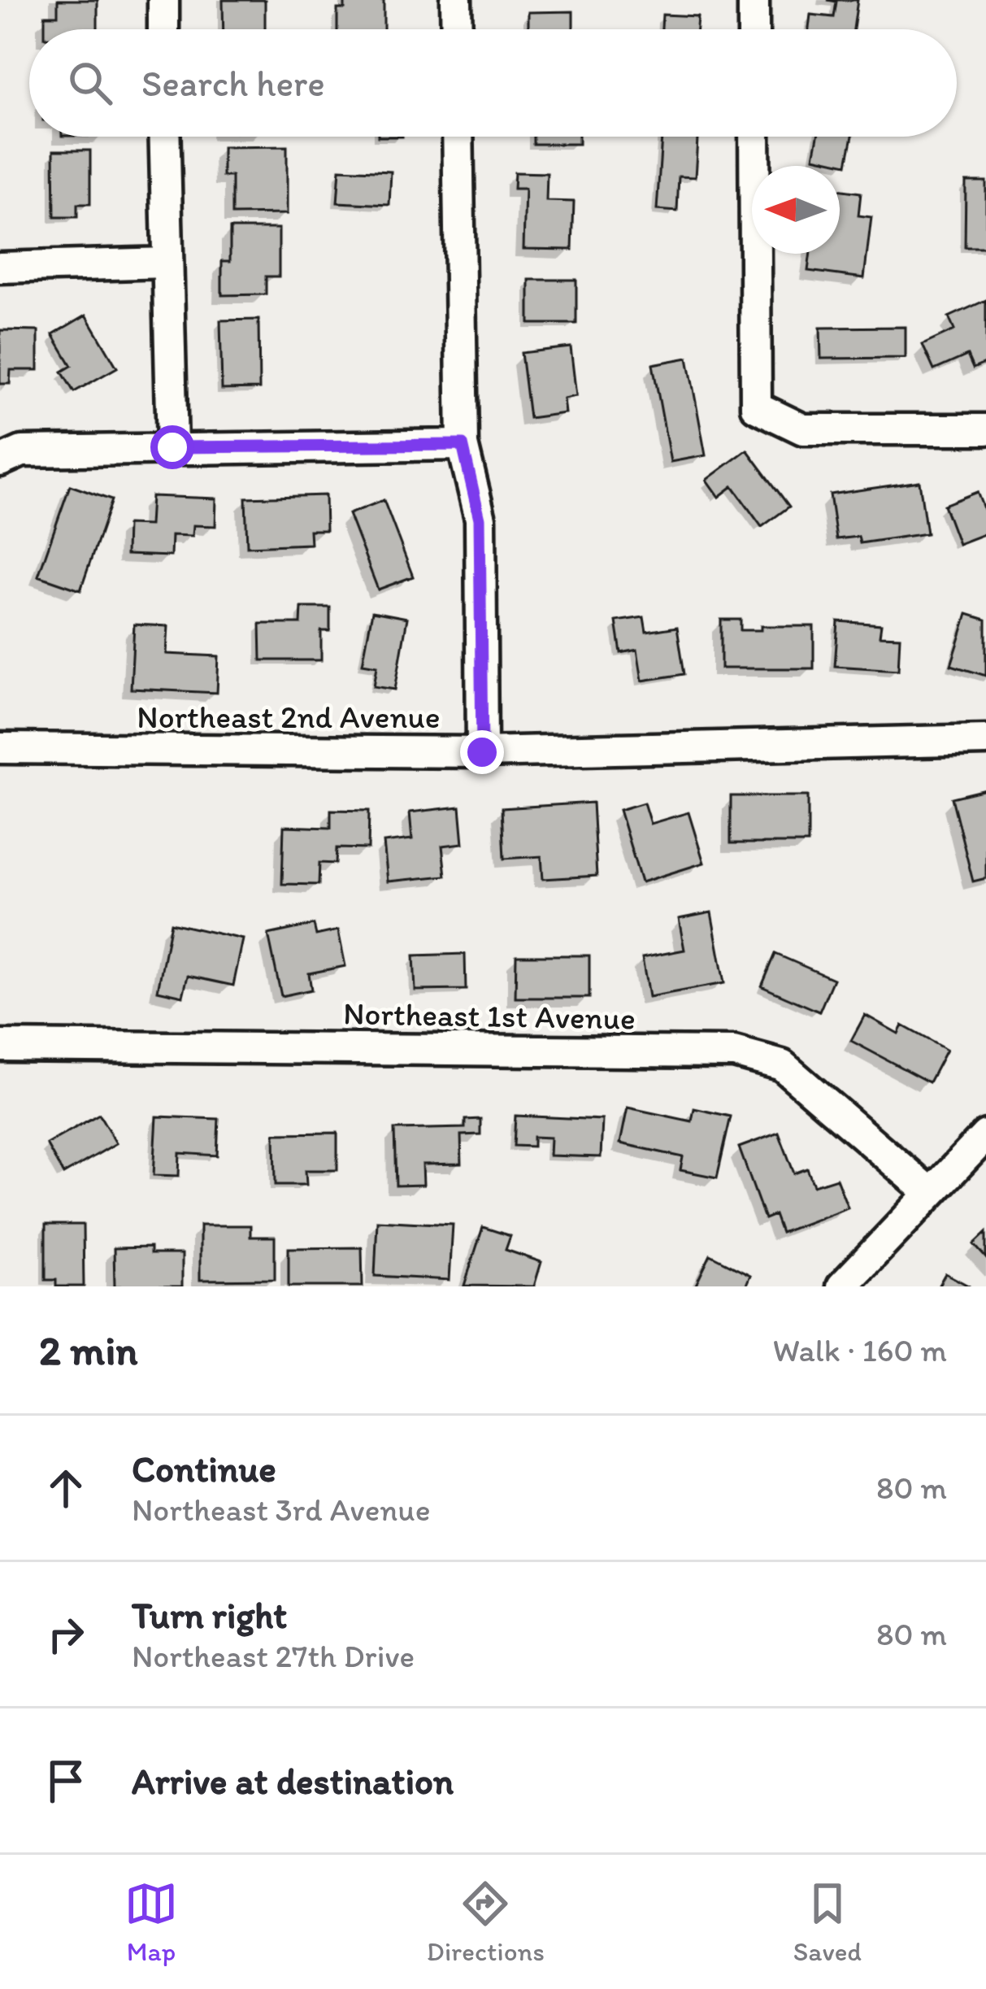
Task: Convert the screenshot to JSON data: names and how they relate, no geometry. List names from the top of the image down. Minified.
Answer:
{"streets":{"street":["Northeast 2nd Avenue","Northeast 1st Avenue"]},"north":"left","page":{"search":"Search here","heading":["2 min","Walk · 160 m"],"list":[["Continue","Northeast 3rd Avenue","80 m"],["Turn right","Northeast 27th Drive","80 m"],"Arrive at destination"],"nav":["Map","Directions","Saved"]}}
